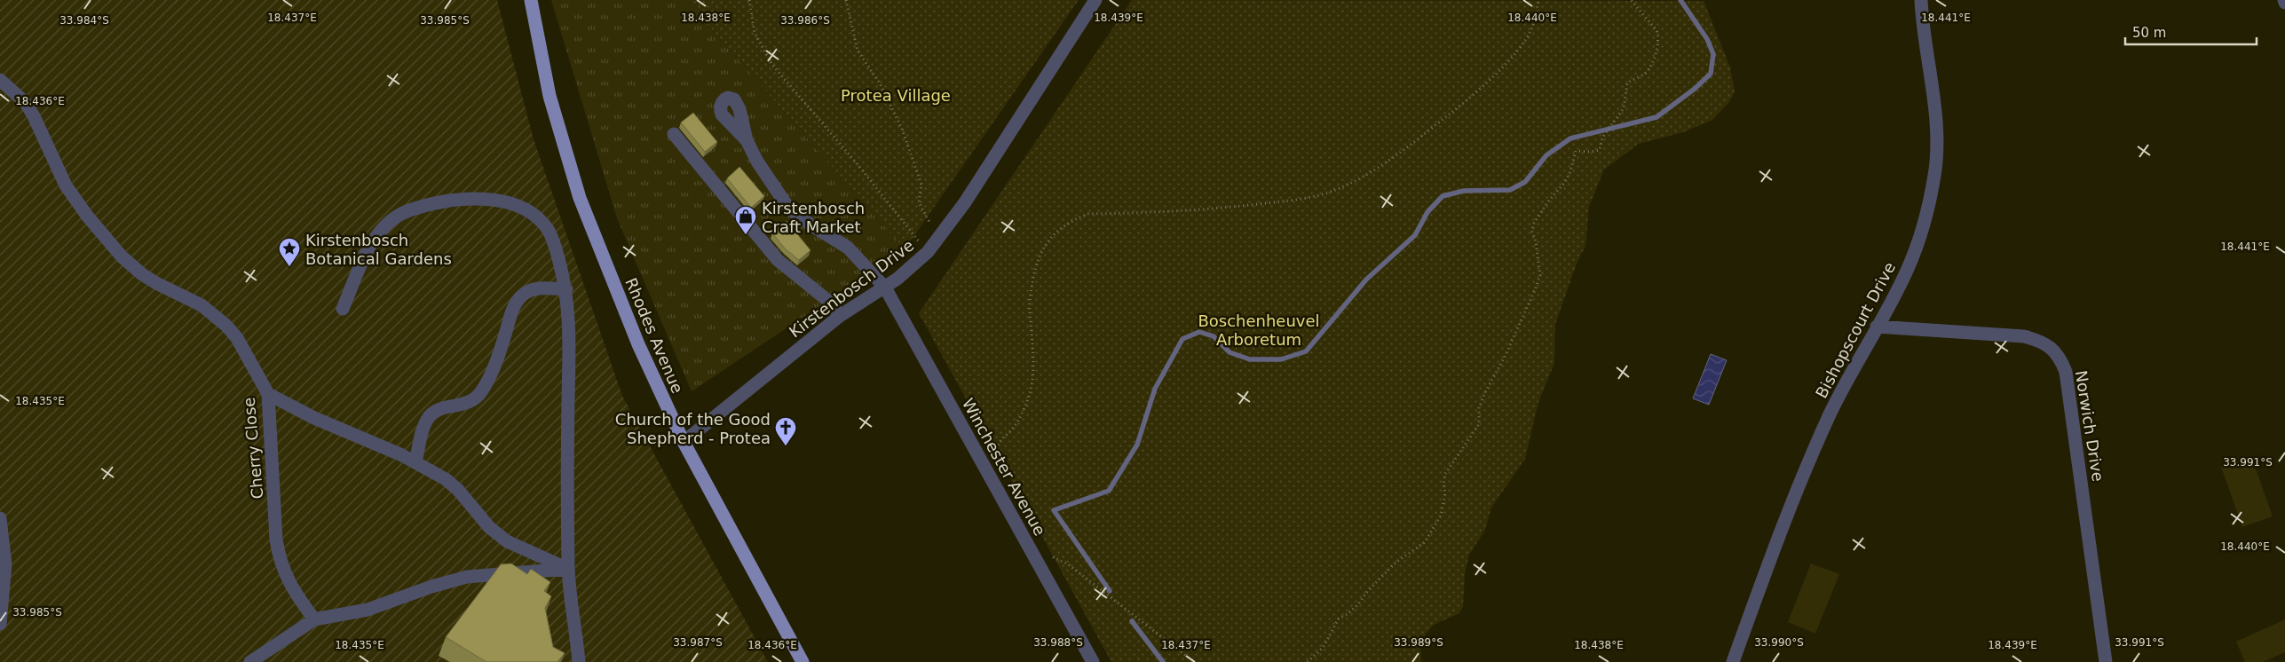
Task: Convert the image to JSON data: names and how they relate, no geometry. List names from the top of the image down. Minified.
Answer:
{"streets":{"main road":["Rhodes Avenue"],"street":["Kirstenbosch Drive","Bishopscourt Drive","Norwich Drive","Cherry Close","Winchester Avenue"]},"crossings":[["Kirstenbosch Drive","Rhodes Avenue"],["Kirstenbosch Drive","Winchester Avenue"],["Bishopscourt Drive","Norwich Drive"]],"parks":["Protea Village","Boschenheuvel Arboretum"],"places":{"shop":["Kirstenbosch Craft Market"],"place":["Kirstenbosch Botanical Gardens"],"church":["Church of the Good Shepherd - Protea"]},"scale_bar":"50 m","coordinates":["18.438°E","18.441°E","18.437°E","18.439°E","18.440°E","33.984°S","33.985°S","33.986°S","18.436°E","18.435°E","33.991°S","33.987°S","33.988°S","33.989°S","33.990°S"]}
